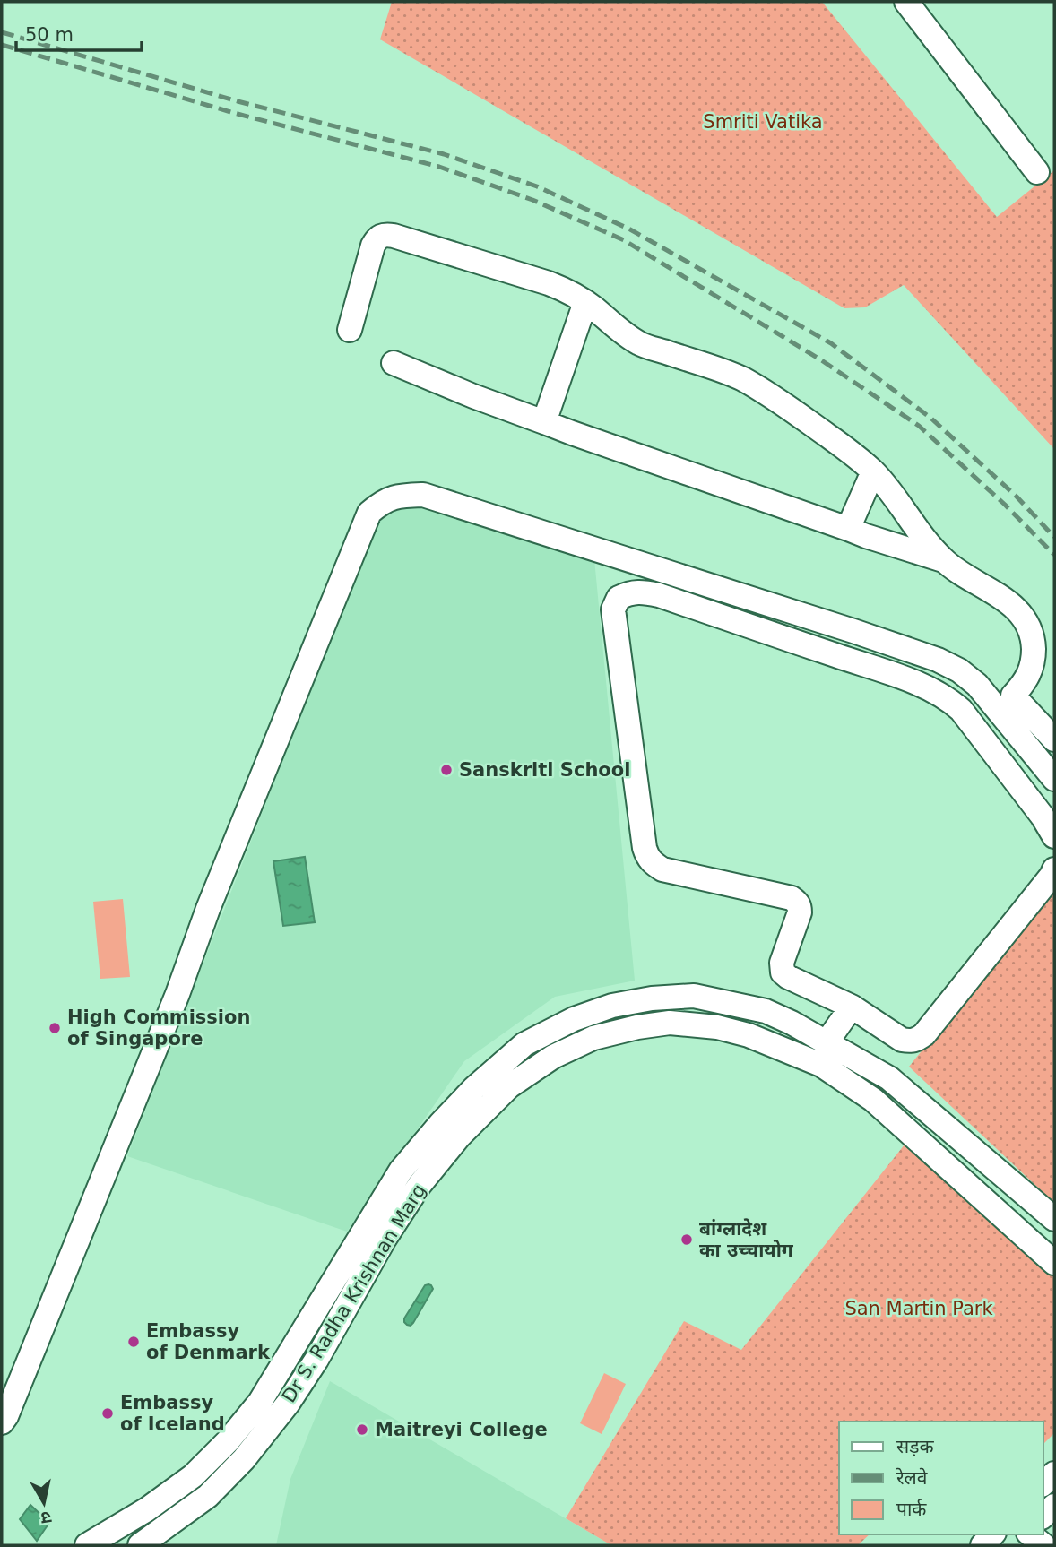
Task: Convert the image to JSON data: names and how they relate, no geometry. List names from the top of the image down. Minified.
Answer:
{"streets":{"street":["Dr S. Radha Krishnan Marg"]},"parks":["Smriti Vatika","San Martin Park"],"places":["Sanskriti School","High Commission of Singapore","बांग्लादेश का उच्चायोग","Embassy of Denmark","Embassy of Iceland","Maitreyi College"],"legend":["सड़क","रेलवे","पार्क"],"scale_bar":"50 m","north":"bottom"}
